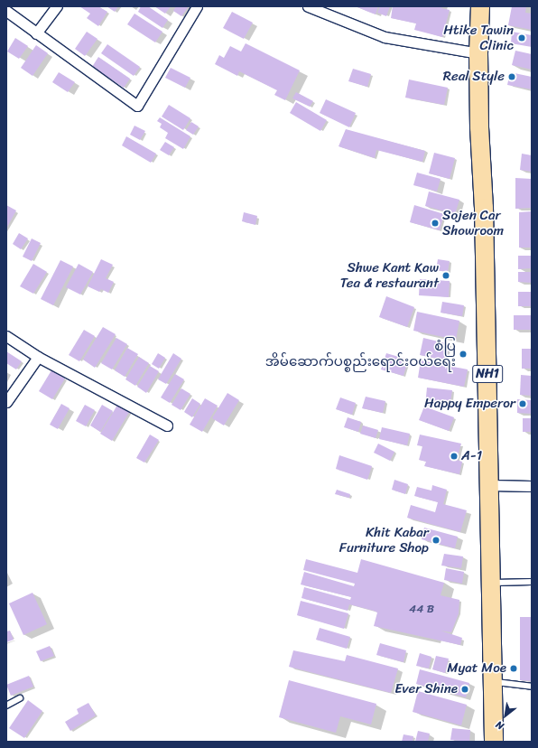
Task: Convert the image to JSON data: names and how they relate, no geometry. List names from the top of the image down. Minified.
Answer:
{"streets":{"highway":["NH1"]},"places":["Htike Tawin Clinic","Real Style","Sojen Car Showroom","Shwe Kant Kaw Tea & restaurant","စံပြ အိမ်ဆောက်ပစ္စည်းရောင်းဝယ်ရေး","Happy Emperor","A-1","Khit Kabar Furniture Shop","Myat Moe","Ever Shine"],"house_numbers":["44 B"],"north":"bottom left"}
